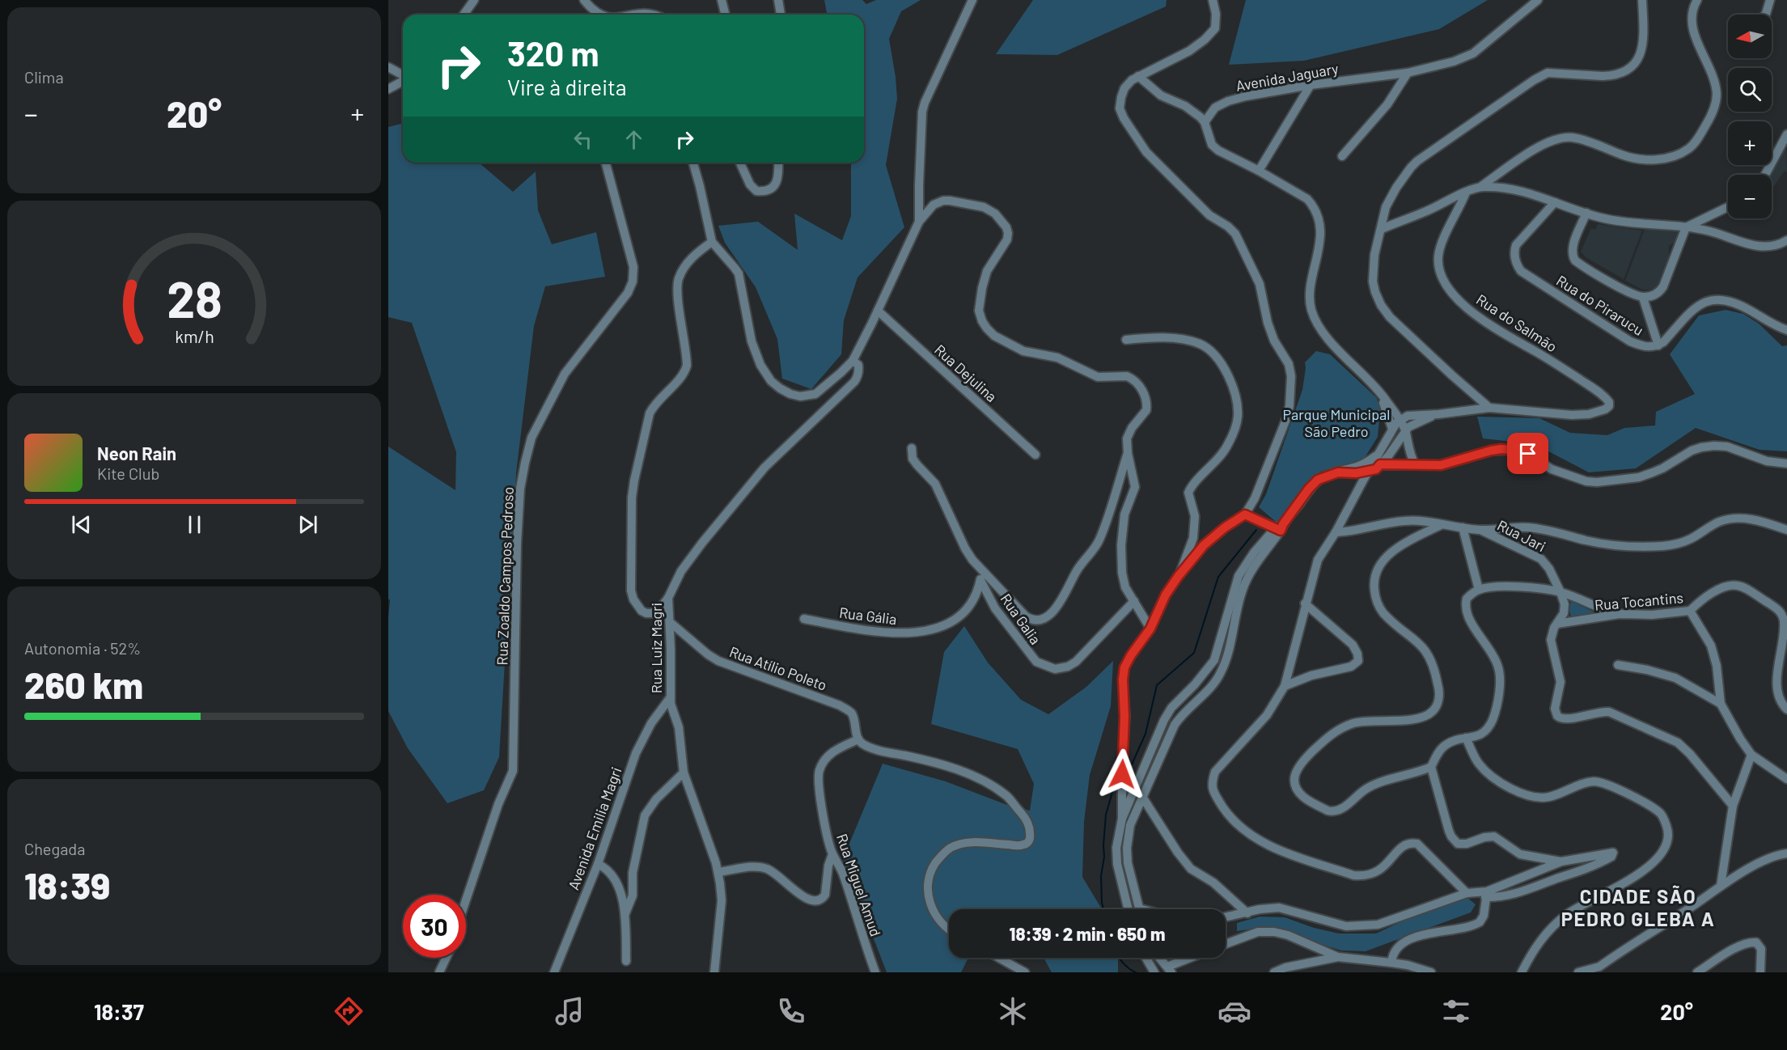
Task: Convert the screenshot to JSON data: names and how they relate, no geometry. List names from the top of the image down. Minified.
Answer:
{"streets":{"street":["Avenida Jaguary","Rua do Pirarucu","Rua do Salmão","Rua Dejulina","Rua Jari","Rua Zoaldo Campos Pedroso","Rua Tocantins","Rua Gália","Rua Galia","Rua Luiz Magri","Rua Atílio Poleto","Avenida Emilia Magri","Rua Miguel Amud"]},"crossings":[["Rua Gália","Rua Galia"],["Rua Luiz Magri","Rua Atílio Poleto"],["Rua Luiz Magri","Avenida Emilia Magri"],["Rua Atílio Poleto","Rua Miguel Amud"]],"districts":["CIDADE SÃO PEDRO GLEBA A"],"parks":["Parque Municipal São Pedro"],"north":"left","page":{"tile":["Clima",["Autonomia · 52%","260 km"],["Chegada","18:39"]],"map_buttons":["+","−"],"turn":["320 m","Vire à direita"],"heat":["−","20°","+"],"song":["Neon Rain","Kite Club"],"limit":"30","trip":"18:39 · 2 min · 650 m","tabs":["18:37","20°"],"gauge":["28","km/h"]}}
